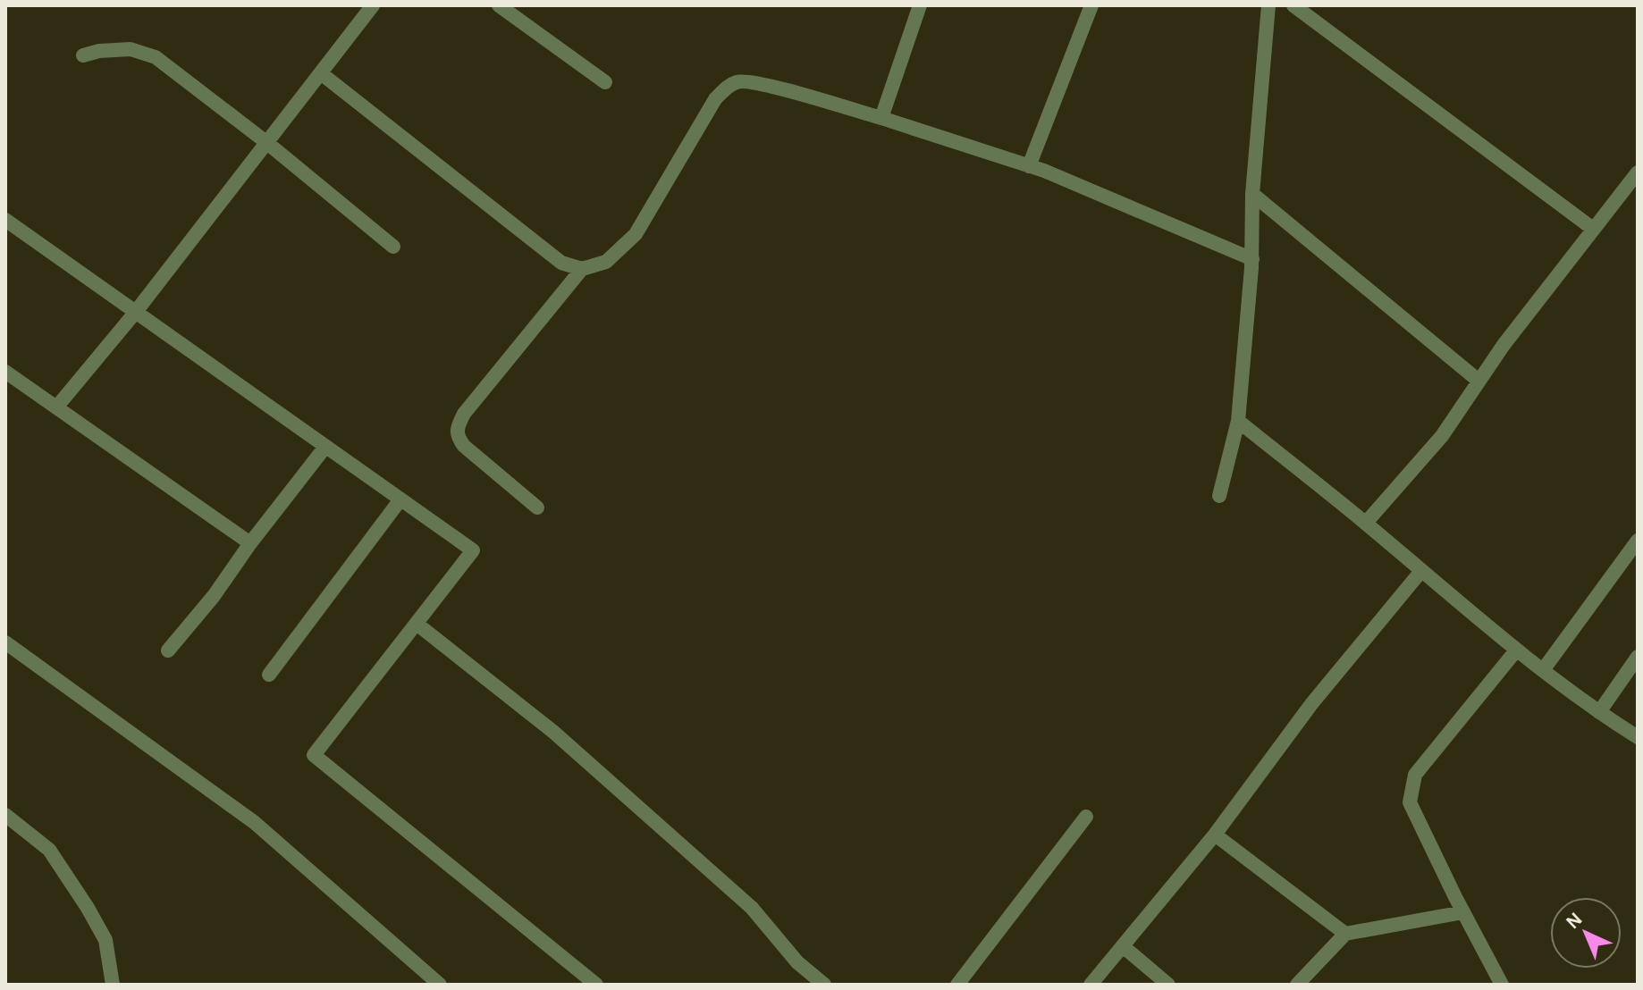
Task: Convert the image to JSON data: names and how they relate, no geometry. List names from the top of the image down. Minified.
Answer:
{"north":"top left"}
